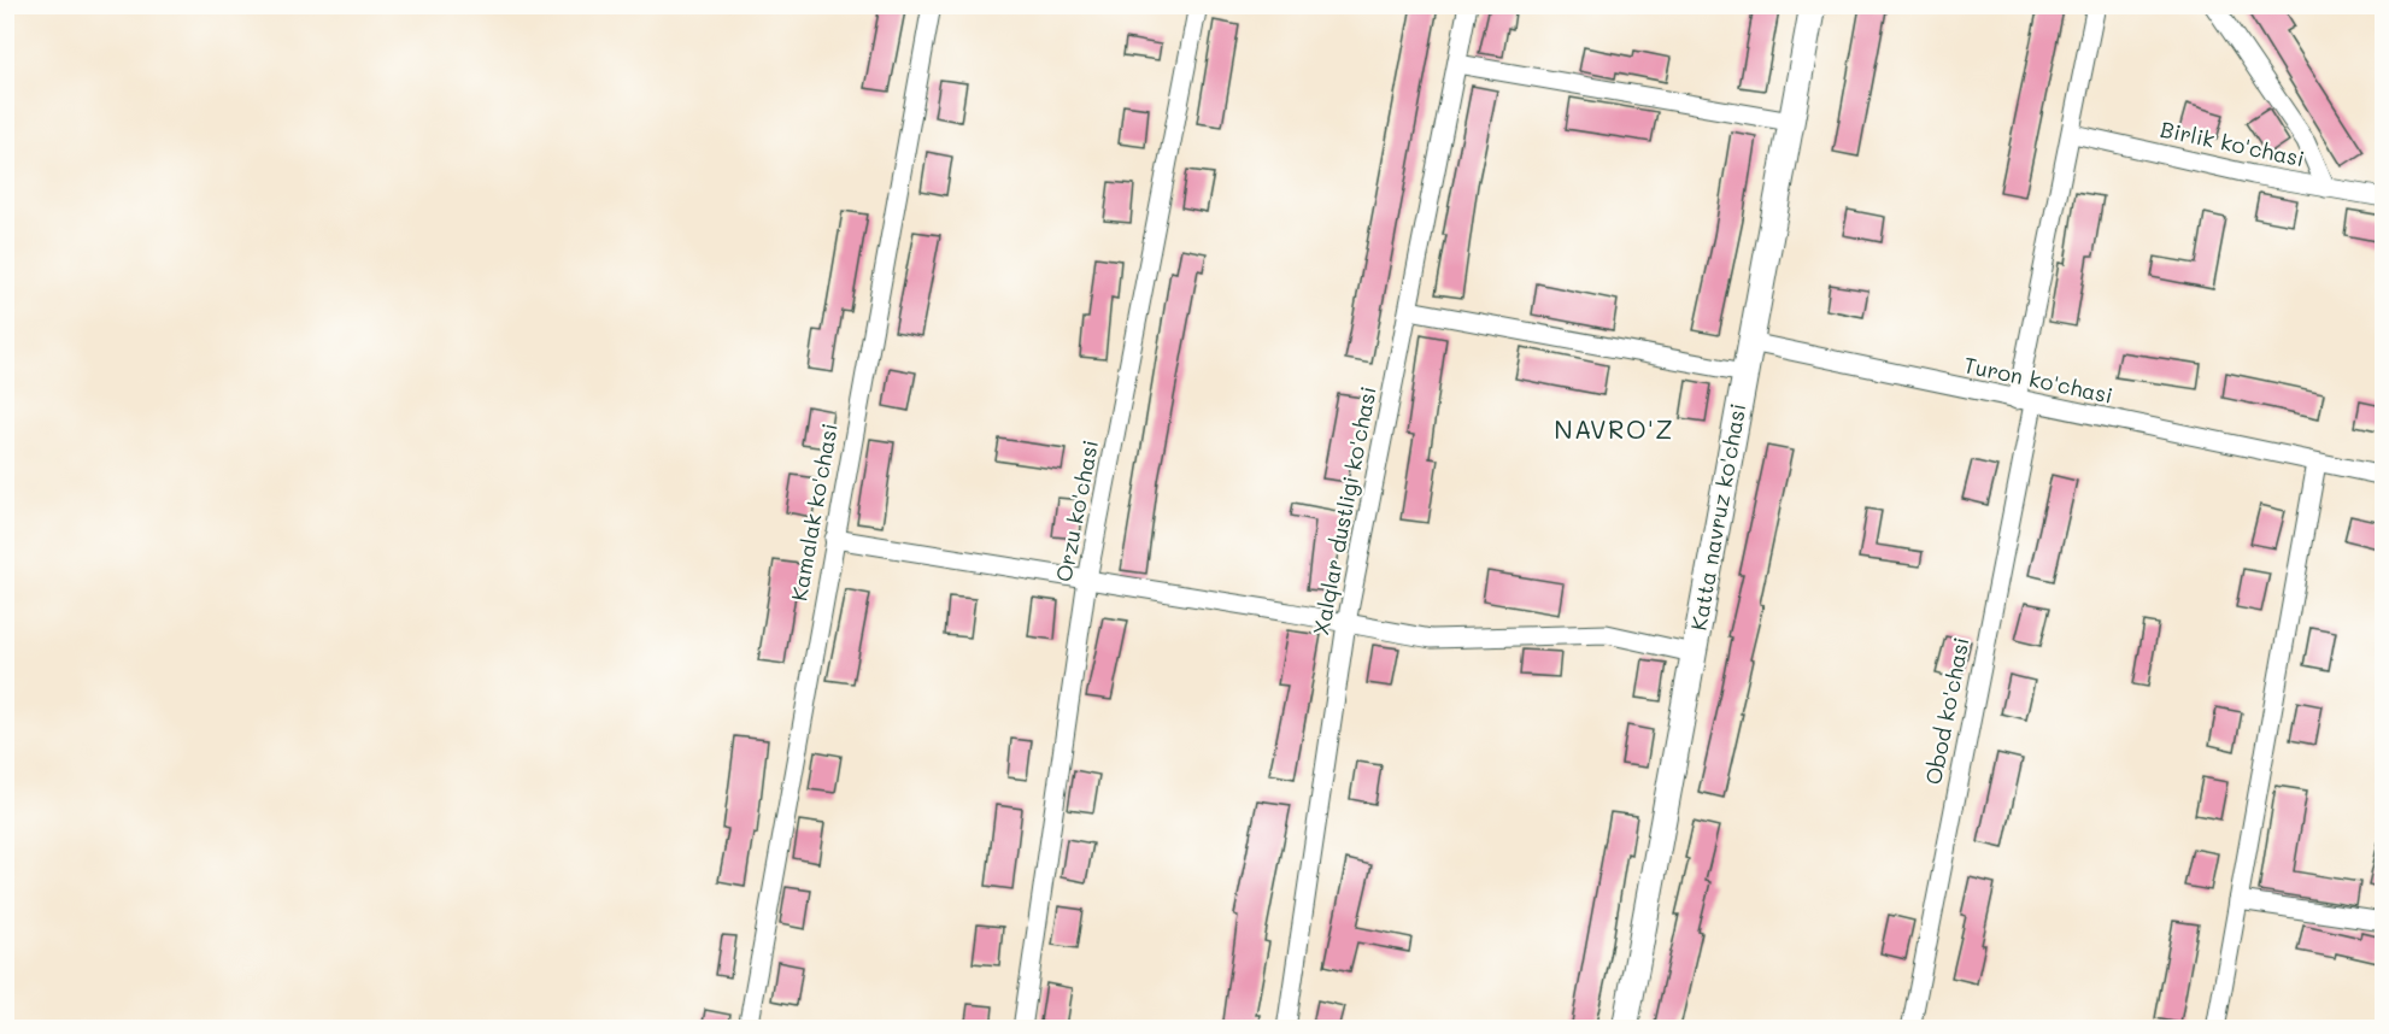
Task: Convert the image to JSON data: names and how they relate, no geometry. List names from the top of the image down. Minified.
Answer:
{"streets":{"street":["Birlik ko'chasi","Turon ko'chasi","Orzu ko'chasi","Xalqlar dustligi ko'chasi","Kamalak ko'chasi","Katta navruz ko'chasi","Obod ko'chasi"]},"crossings":[["Turon ko'chasi","Katta navruz ko'chasi"],["Turon ko'chasi","Obod ko'chasi"]],"districts":["NAVRO'Z"]}
